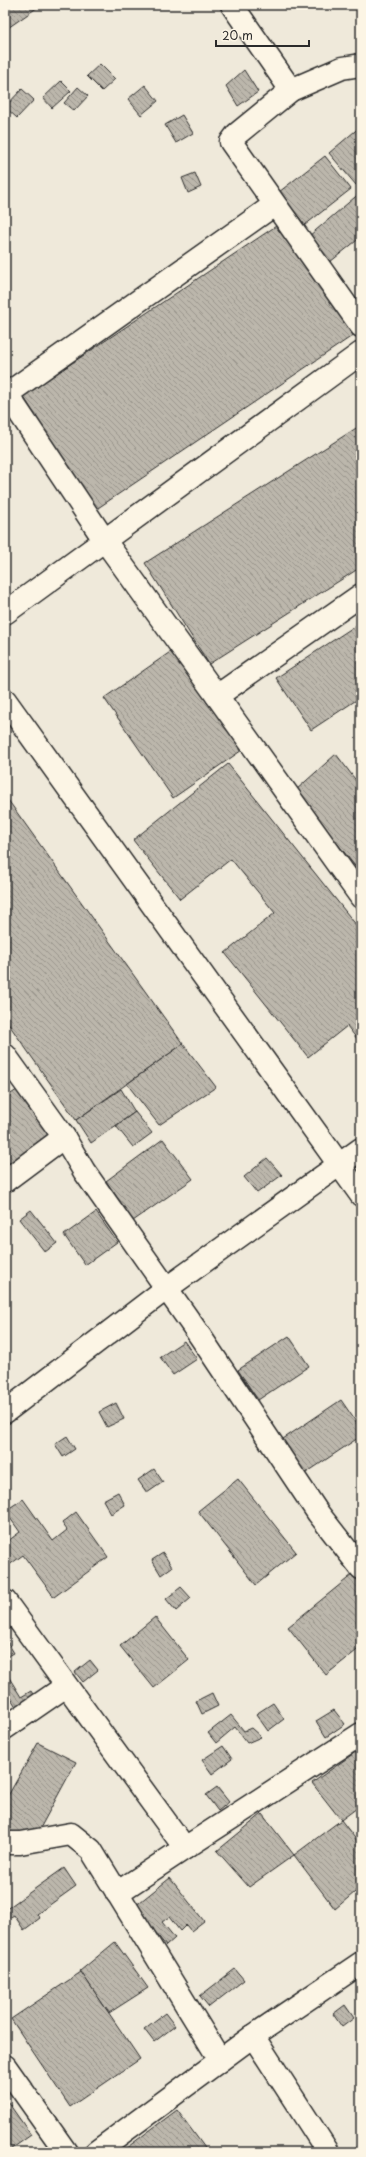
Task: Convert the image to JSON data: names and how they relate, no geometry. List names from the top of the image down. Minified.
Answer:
{"scale_bar":"20 m"}
